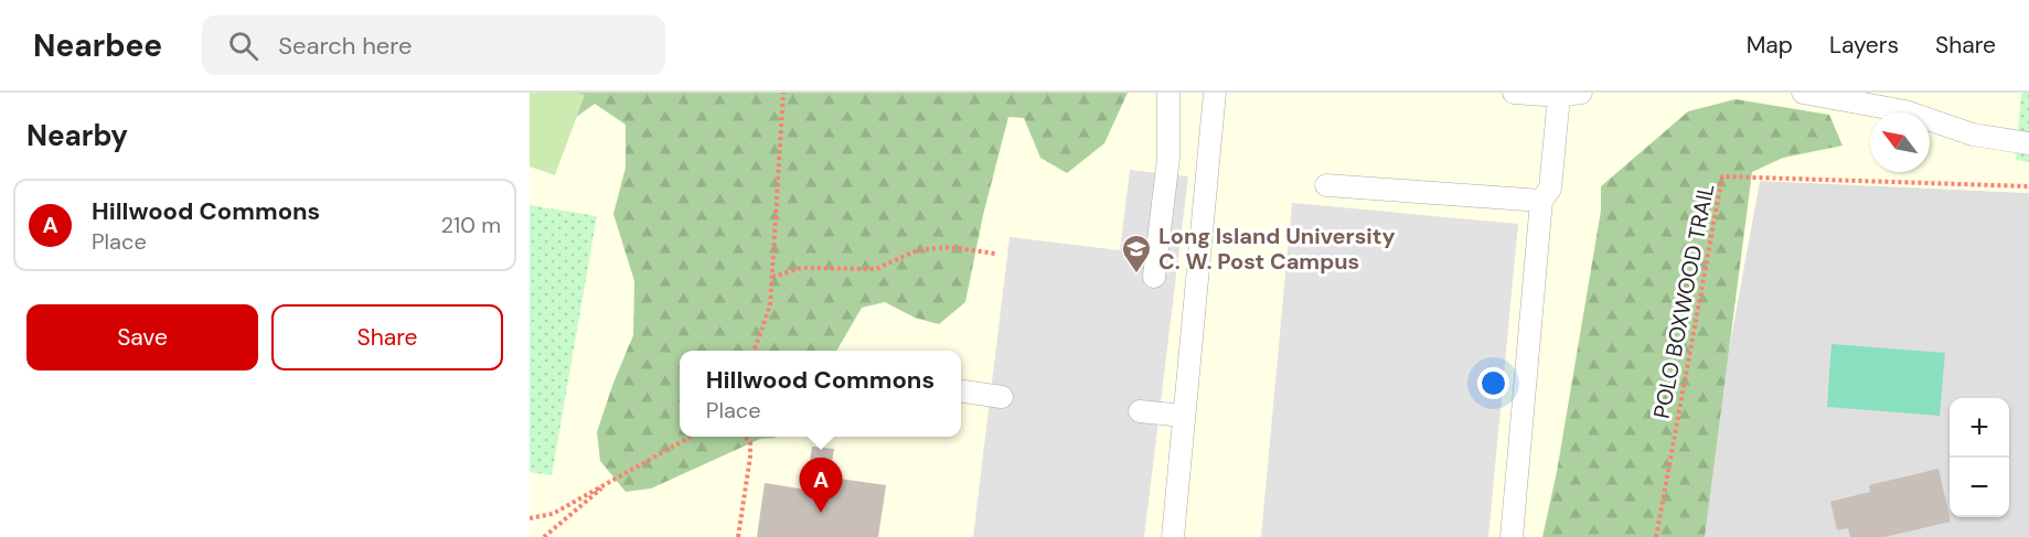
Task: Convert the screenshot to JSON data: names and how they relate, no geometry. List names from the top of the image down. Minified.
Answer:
{"streets":{"path":["POLO BOXWOOD TRAIL"]},"places":{"school or university":["Long Island University C. W. Post Campus"]},"north":"top left","page":{"header":"Nearbee","search":"Search here","nav":["Map","Layers","Share"],"heading":"Nearby","list":[{"mark":"A","name":"Hillwood Commons","note":"Place","value":"210 m"}],"buttons":["Save","Share"],"popup":["Hillwood Commons","Place"],"map_buttons":["+","−"],"pins":"A"}}
